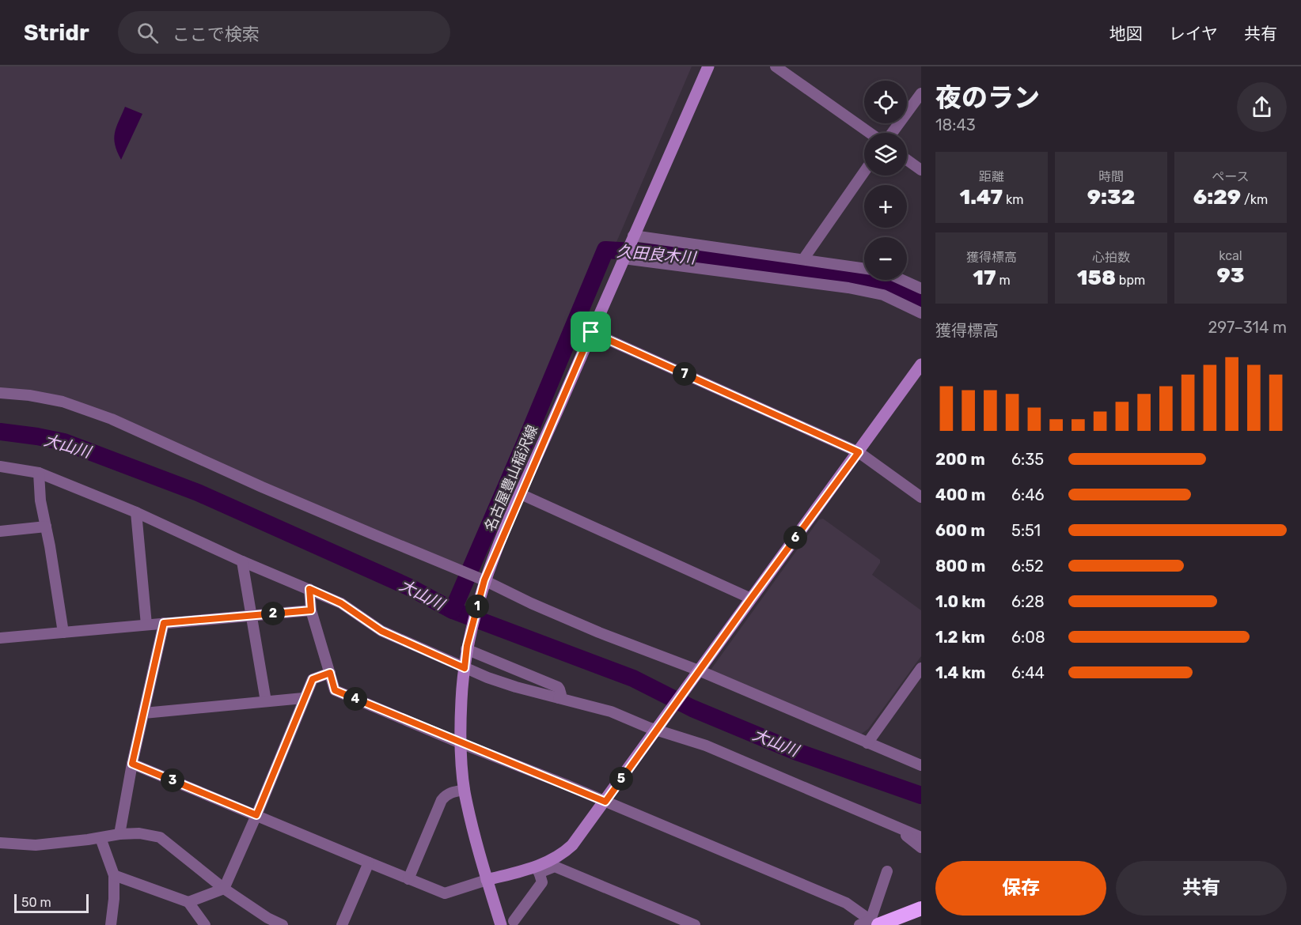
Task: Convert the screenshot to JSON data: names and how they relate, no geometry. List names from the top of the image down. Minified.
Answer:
{"streets":{"main road":["名古屋豊山稲沢線"]},"water":["久田良木川","大山川"],"scale_bar":"50 m","page":{"header":"Stridr","search":"ここで検索","nav":["地図","レイヤ","共有"],"heading":["夜のラン","18:43"],"map_buttons":["+","−"],"stats":[["距離","1.47 km"],["時間","9:32"],["ペース","6:29 /km"],["獲得標高","17 m"],["心拍数","158 bpm"],["kcal","93"]],"chart":["獲得標高","297–314 m"],"pins":["7","6","1","2","4","5","3"],"list":[{"name":"200 m","note":"6:35"},{"name":"400 m","note":"6:46"},{"name":"600 m","note":"5:51"},{"name":"800 m","note":"6:52"},{"name":"1.0 km","note":"6:28"},{"name":"1.2 km","note":"6:08"},{"name":"1.4 km","note":"6:44"}],"buttons":["保存","共有"],"scale":"50 m"}}
